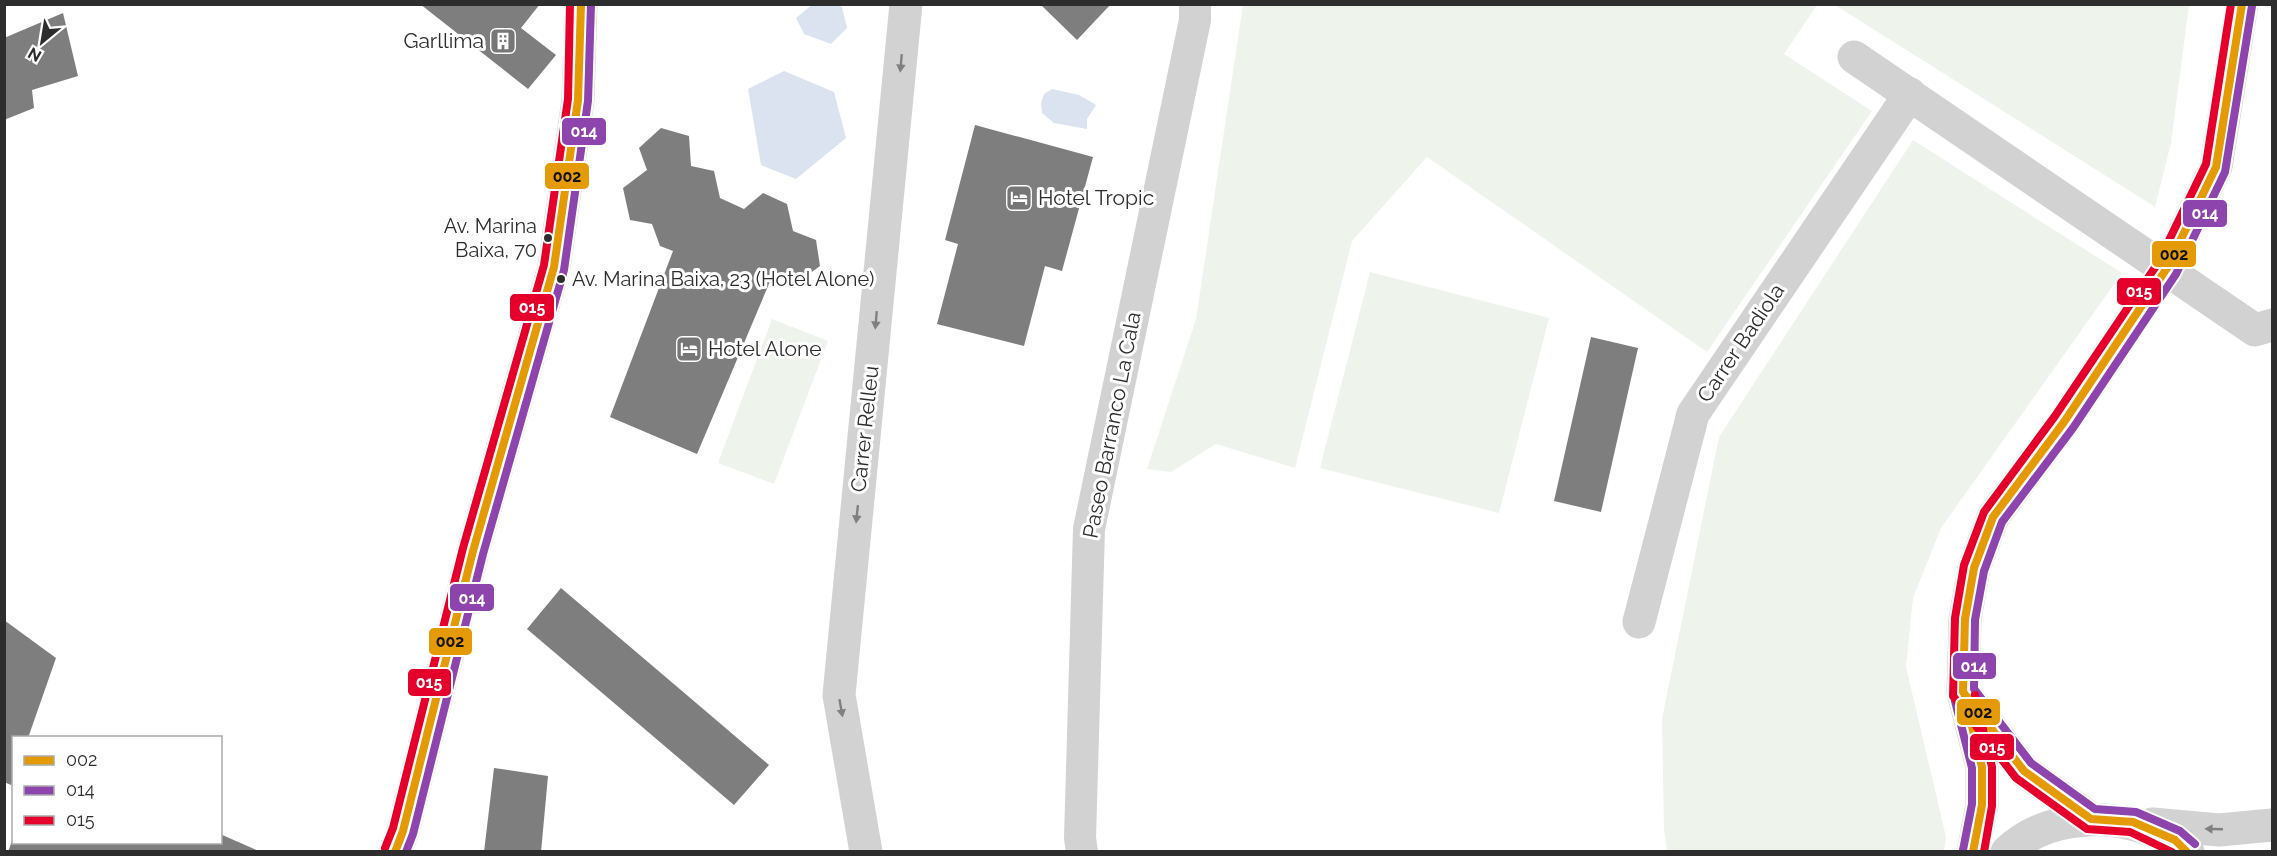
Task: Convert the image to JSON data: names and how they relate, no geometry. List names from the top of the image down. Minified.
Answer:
{"streets":{"street":["Carrer Badiola","Paseo Barranco La Cala","Carrer Relleu"]},"one_way":["Carrer Relleu"],"places":{"building":["Garllima"],"hotel":["Hotel Tropic","Hotel Alone"],"other":["Av. Marina Baixa, 70","Av. Marina Baixa, 23 (Hotel Alone)"]},"lines":["transit line 002","transit line 014","transit line 015"],"legend":["002","014","015"],"north":"bottom left"}
